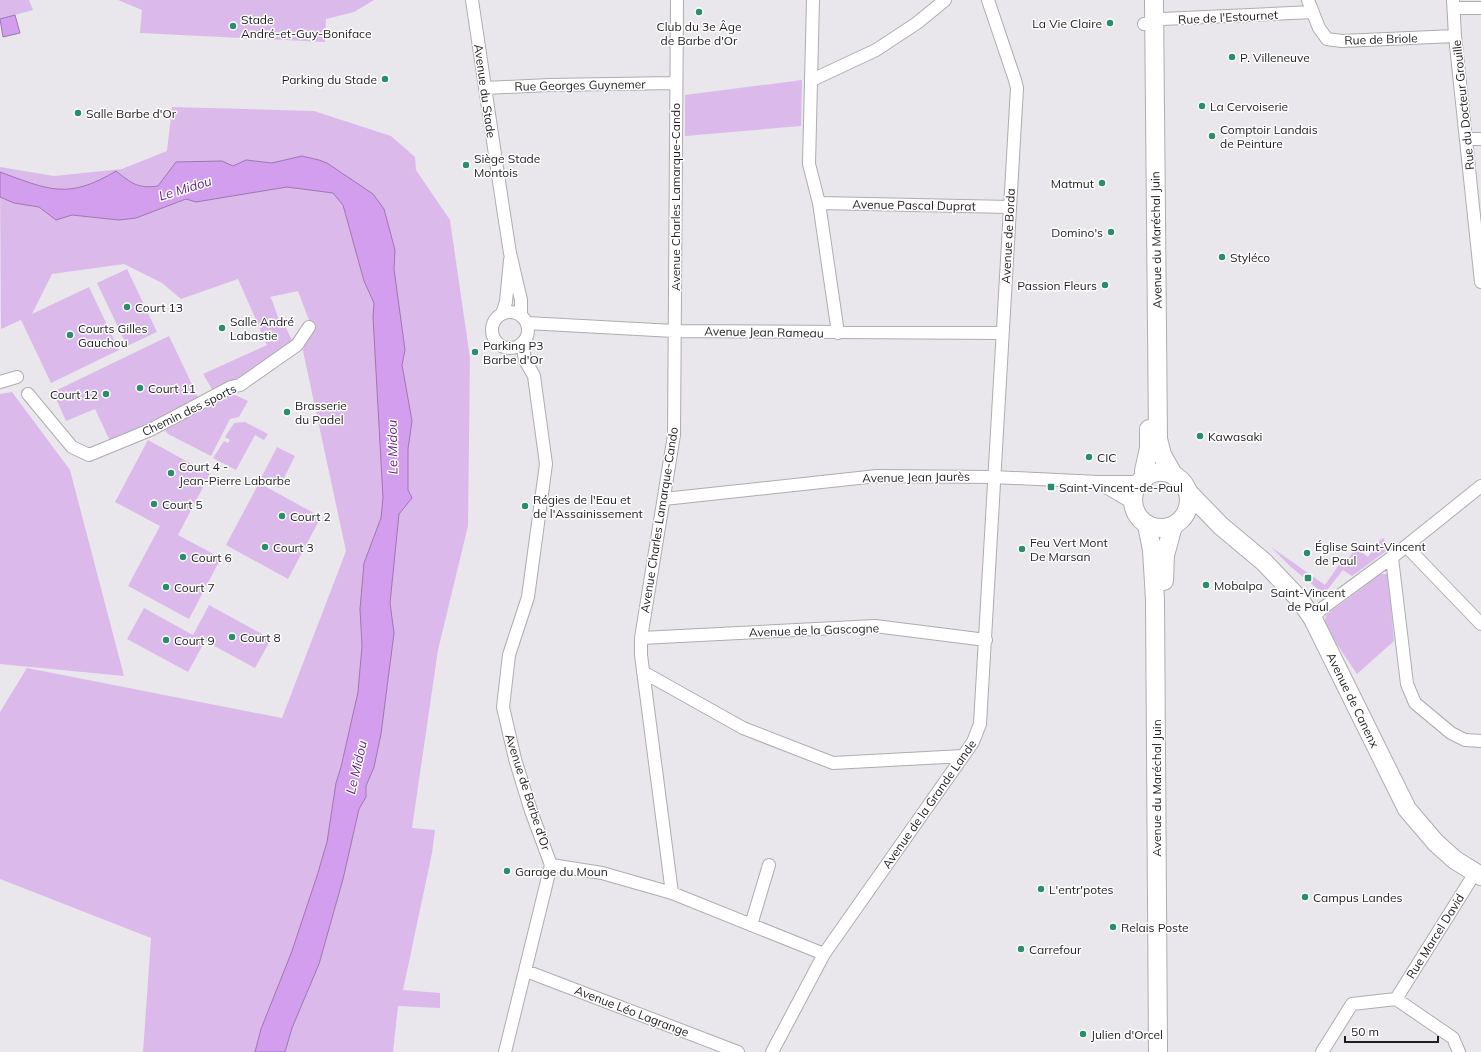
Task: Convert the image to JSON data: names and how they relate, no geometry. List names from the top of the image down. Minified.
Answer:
{"streets":{"main road":["Avenue du Maréchal Juin","Avenue de Canenx"],"street":["Rue de l'Estournet","Rue de Briole","Rue Georges Guynemer","Avenue du Stade","Rue du Docteur Grouille","Avenue Charles Lamarque-Cando","Avenue Pascal Duprat","Avenue de Borda","Avenue Jean Rameau","Chemin des sports","Avenue Jean Jaurès","Avenue de la Gascogne","Avenue de Barbe d'Or","Avenue de la Grande Lande","Rue Marcel David","Avenue Léo Lagrange"]},"crossings":[["Rue de l'Estournet","Rue de Briole"],["Rue de l'Estournet","Avenue du Maréchal Juin"],["Rue de Briole","Rue du Docteur Grouille"],["Rue Georges Guynemer","Avenue du Stade"],["Rue Georges Guynemer","Avenue Charles Lamarque-Cando"],["Avenue du Stade","Avenue Jean Rameau"],["Avenue du Stade","Avenue de Barbe d'Or"],["Avenue Charles Lamarque-Cando","Avenue Jean Rameau"],["Avenue Charles Lamarque-Cando","Avenue Jean Jaurès"],["Avenue Charles Lamarque-Cando","Avenue de la Gascogne"],["Avenue Pascal Duprat","Avenue de Borda"],["Avenue de Borda","Avenue Jean Rameau"],["Avenue de Borda","Avenue Jean Jaurès"],["Avenue de Borda","Avenue de la Grande Lande"],["Avenue du Maréchal Juin","Avenue Jean Jaurès"],["Avenue du Maréchal Juin","Avenue de Canenx"],["Avenue Jean Rameau","Avenue de Barbe d'Or"],["Avenue Jean Jaurès","Avenue de Canenx"],["Avenue Jean Jaurès","Avenue de la Grande Lande"],["Avenue de la Gascogne","Avenue de la Grande Lande"],["Avenue de Canenx","Rue Marcel David"],["Avenue de Barbe d'Or","Avenue Léo Lagrange"]],"water":["Le Midou"],"places":{"other":["Club du 3e Âge de Barbe d'Or","La Vie Claire","Stade André-et-Guy-Boniface","P. Villeneuve","Parking du Stade","La Cervoiserie","Salle Barbe d'Or","Comptoir Landais de Peinture","Siège Stade Montois","Matmut","Domino's","Styléco","Passion Fleurs","Court 13","Salle André Labastie","Courts Gilles Gauchou","Parking P3 Barbe d'Or","Court 11","Court 12","Brasserie du Padel","Kawasaki","CIC","Court 4 - Jean-Pierre Labarbe","Court 5","Régies de l'Eau et de l'Assainissement","Court 2","Court 3","Feu Vert Mont De Marsan","Église Saint-Vincent de Paul","Court 6","Mobalpa","Court 7","Court 8","Court 9","Garage du Moun","L'entr'potes","Campus Landes","Relais Poste","Carrefour","Julien d'Orcel"],"transit":["Saint-Vincent-de-Paul","Saint-Vincent de Paul"]},"scale_bar":"50 m"}
